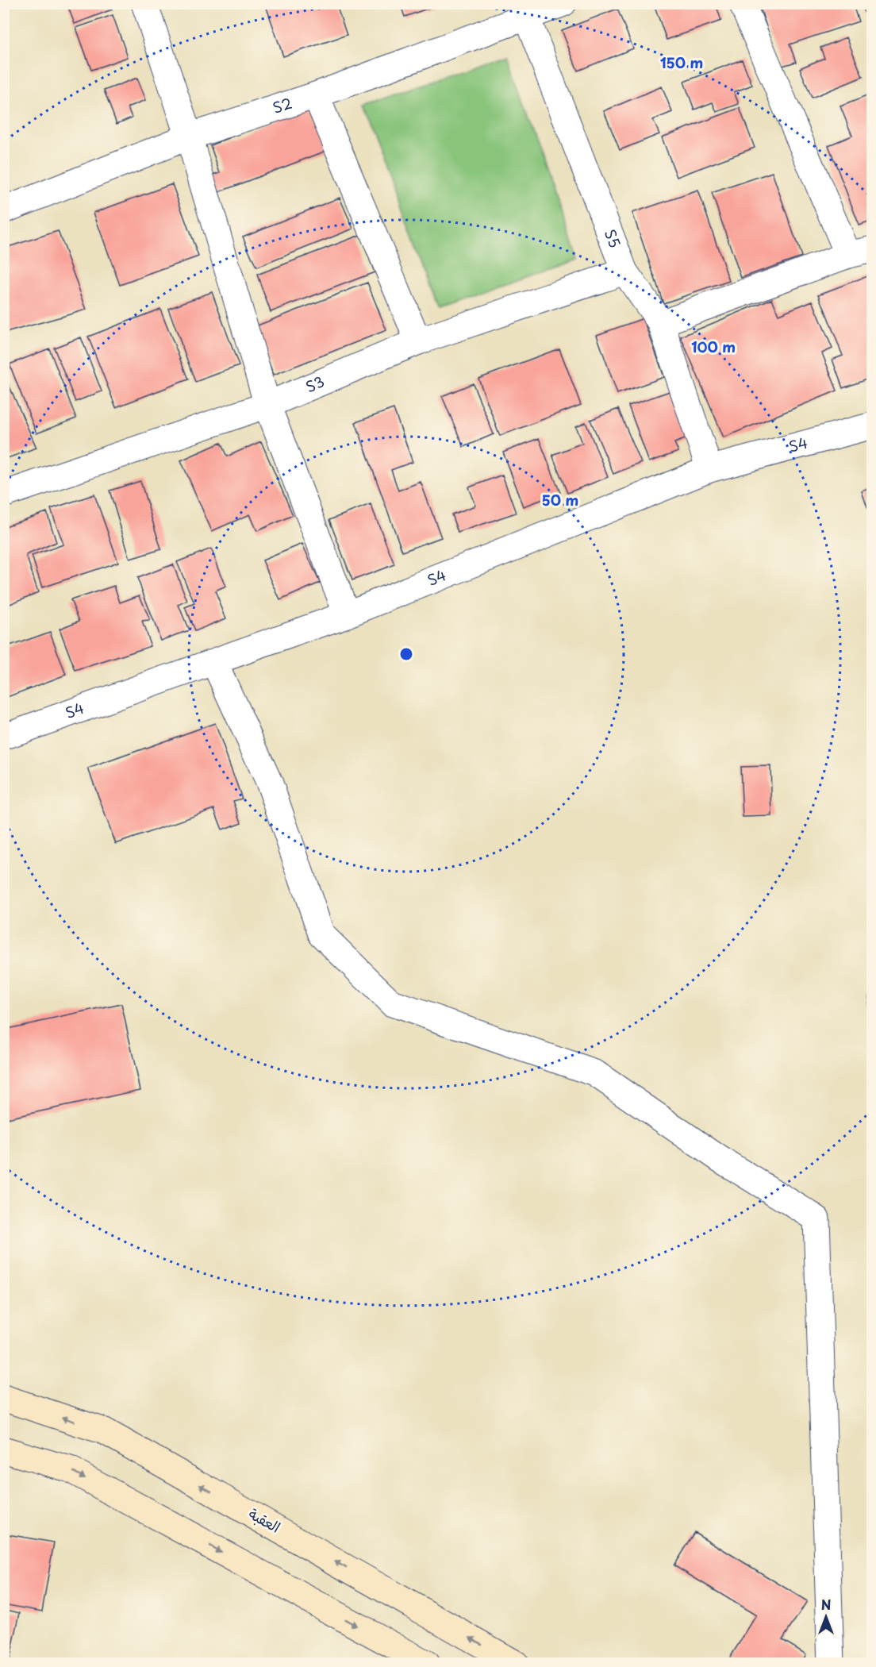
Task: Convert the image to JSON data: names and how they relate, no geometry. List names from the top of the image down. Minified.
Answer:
{"streets":{"main road":["العقبة"],"street":["S2","S5","S3","S4"]},"crossings":[["S2","S5"],["S5","S3"],["S5","S4"]],"north":"top","rings":["150 m","100 m","50 m"]}
